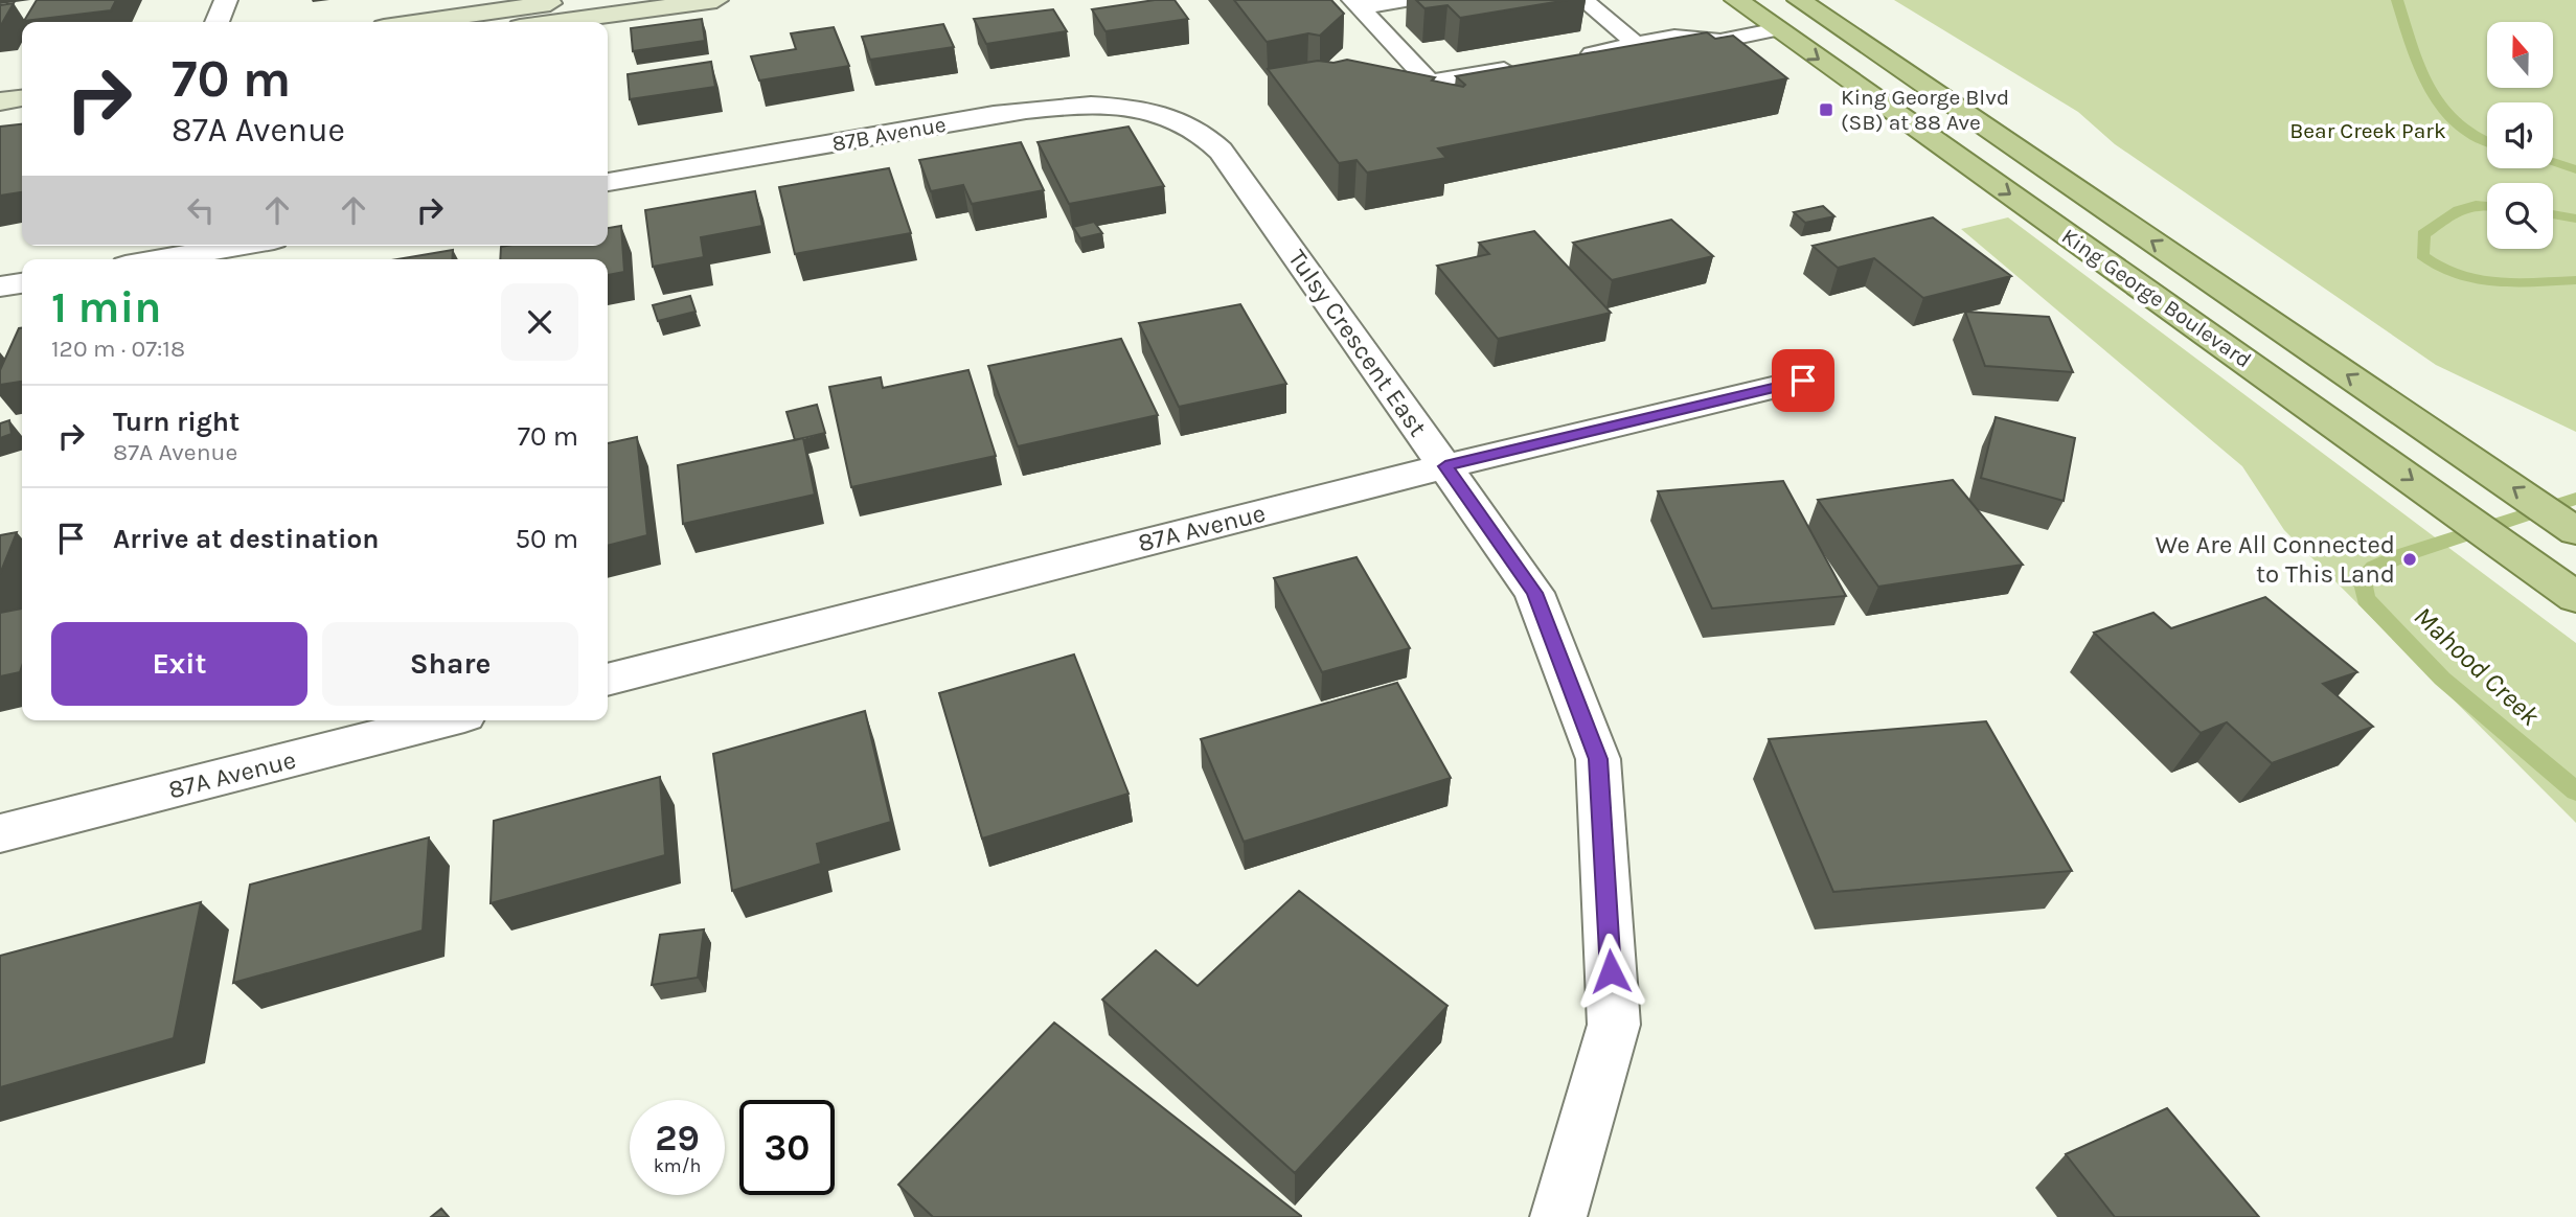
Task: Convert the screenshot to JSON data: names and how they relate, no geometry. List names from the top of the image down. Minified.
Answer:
{"streets":{"main road":["King George Boulevard"],"street":["87B Avenue","Tulsy Crescent East","87A Avenue"]},"crossings":[["87B Avenue","Tulsy Crescent East"],["Tulsy Crescent East","87A Avenue"]],"water":["Mahood Creek"],"parks":["Bear Creek Park"],"places":{"transit":["King George Blvd (SB) at 88 Ave"],"other":["We Are All Connected to This Land"]},"north":"top","page":{"turn":["70 m","87A Avenue"],"heading":["1 min","120 m · 07:18"],"list":[{"name":"Turn right","note":"87A Avenue","value":"70 m"},{"name":"Arrive at destination","value":"50 m"}],"buttons":["Exit","Share"],"speed":"29 km/h","limit":"30"}}
